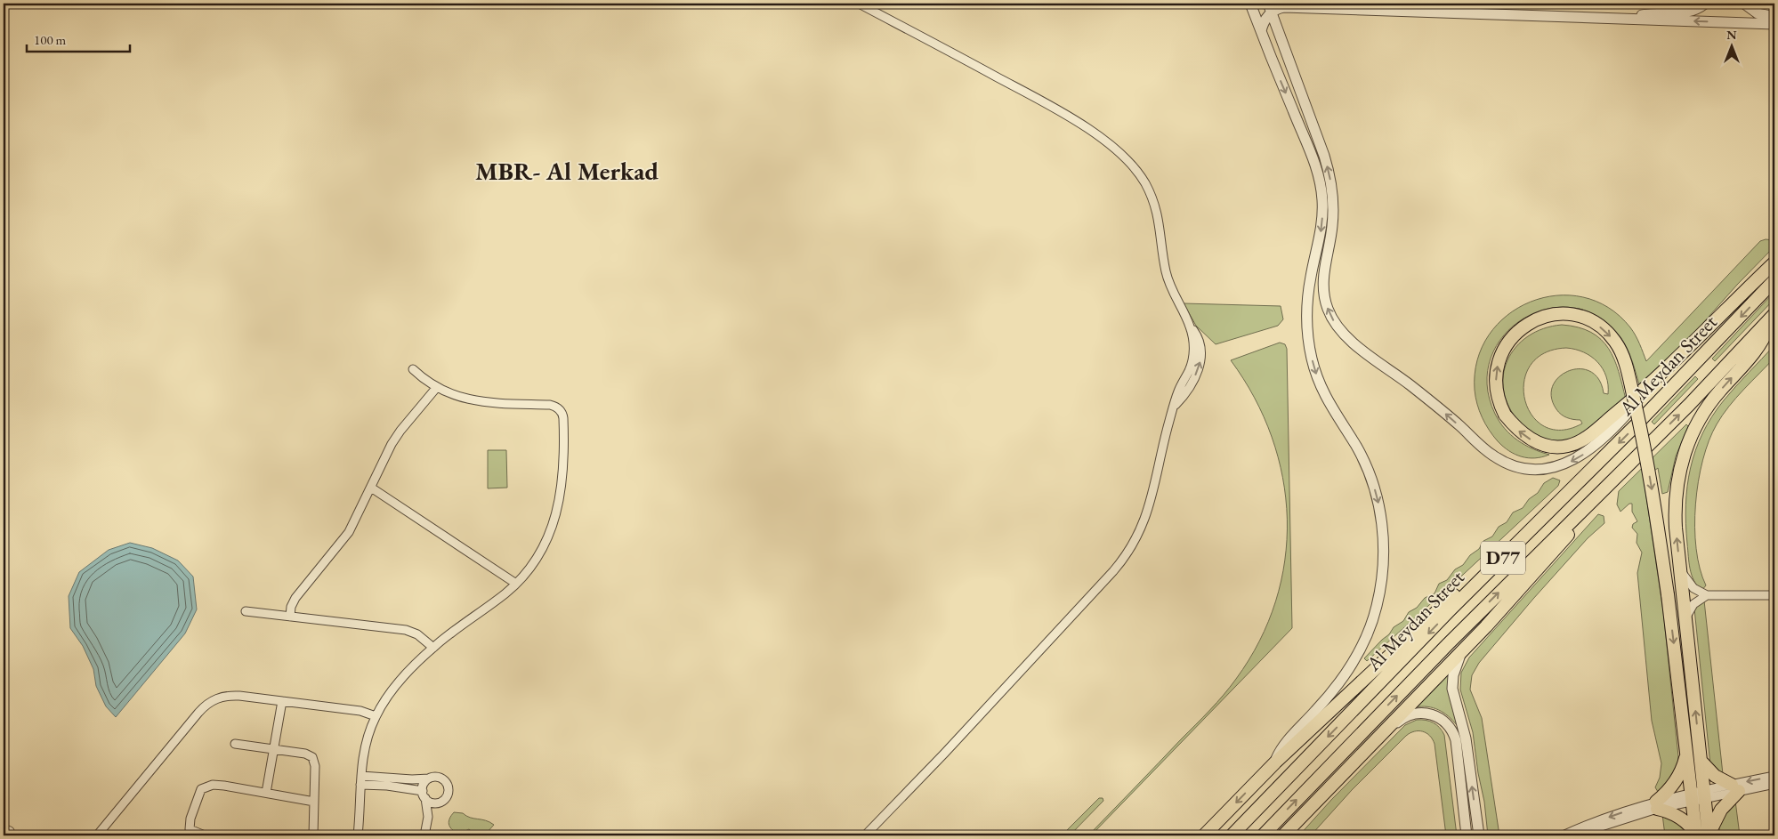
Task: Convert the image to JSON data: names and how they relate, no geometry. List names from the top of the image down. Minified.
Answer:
{"streets":{"main road":["Al Meydan Street","D77"]},"districts":["MBR- Al Merkad"],"scale_bar":"100 m","north":"top"}
